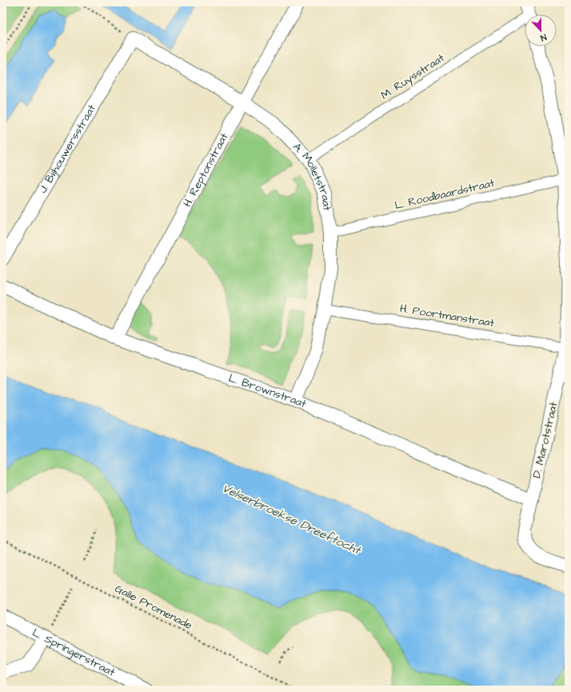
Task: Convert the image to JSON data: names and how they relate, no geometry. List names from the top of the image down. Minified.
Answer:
{"streets":{"street":["M. Ruysstraat","J. Bijhouwersstraat","H. Reptonstraat","A. Molletstraat","L. Roodbaardstraat","H. Poortmanstraat","L. Brownstraat","D. Marotstraat","L. Springerstraat"],"path":["Galle Promenade"]},"crossings":[["M. Ruysstraat","A. Molletstraat"],["J. Bijhouwersstraat","A. Molletstraat"],["H. Reptonstraat","A. Molletstraat"],["H. Reptonstraat","L. Brownstraat"],["A. Molletstraat","L. Roodbaardstraat"],["A. Molletstraat","H. Poortmanstraat"],["A. Molletstraat","L. Brownstraat"],["L. Roodbaardstraat","D. Marotstraat"],["H. Poortmanstraat","D. Marotstraat"],["L. Brownstraat","D. Marotstraat"]],"water":["Velserbroekse Dreeftocht"],"north":"bottom"}
